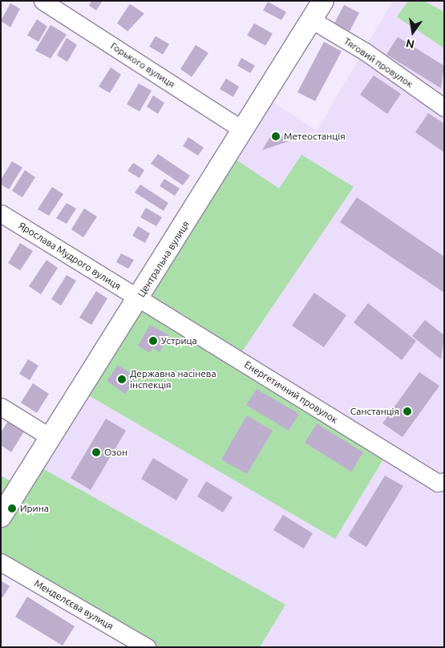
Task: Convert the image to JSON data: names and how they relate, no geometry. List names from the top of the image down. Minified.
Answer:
{"streets":{"main road":["Центральна вулиця"],"street":["Тяговий провулок","Горького вулиця","Ярослава Мудрого вулиця","Енергетичний провулок","Менделєєва вулиця"]},"crossings":[["Тяговий провулок","Центральна вулиця"],["Горького вулиця","Центральна вулиця"],["Ярослава Мудрого вулиця","Центральна вулиця"],["Ярослава Мудрого вулиця","Енергетичний провулок"],["Центральна вулиця","Енергетичний провулок"]],"places":["Метеостанція","Устрица","Державна насiнева iнспекцiя","Санстанція","Озон","Ирина"],"north":"bottom"}
